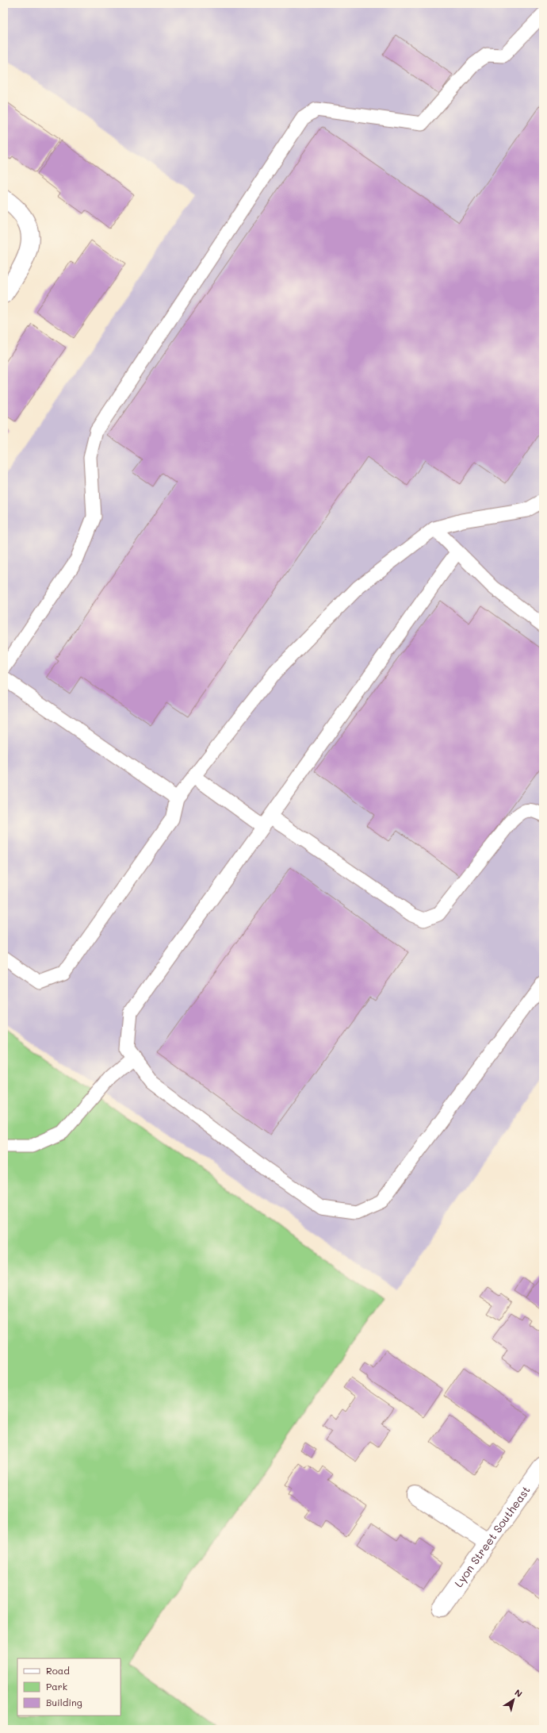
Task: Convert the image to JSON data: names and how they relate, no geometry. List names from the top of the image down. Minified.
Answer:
{"streets":{"street":["Lyon Street Southeast"]},"legend":["Road","Park","Building"],"north":"top right"}
